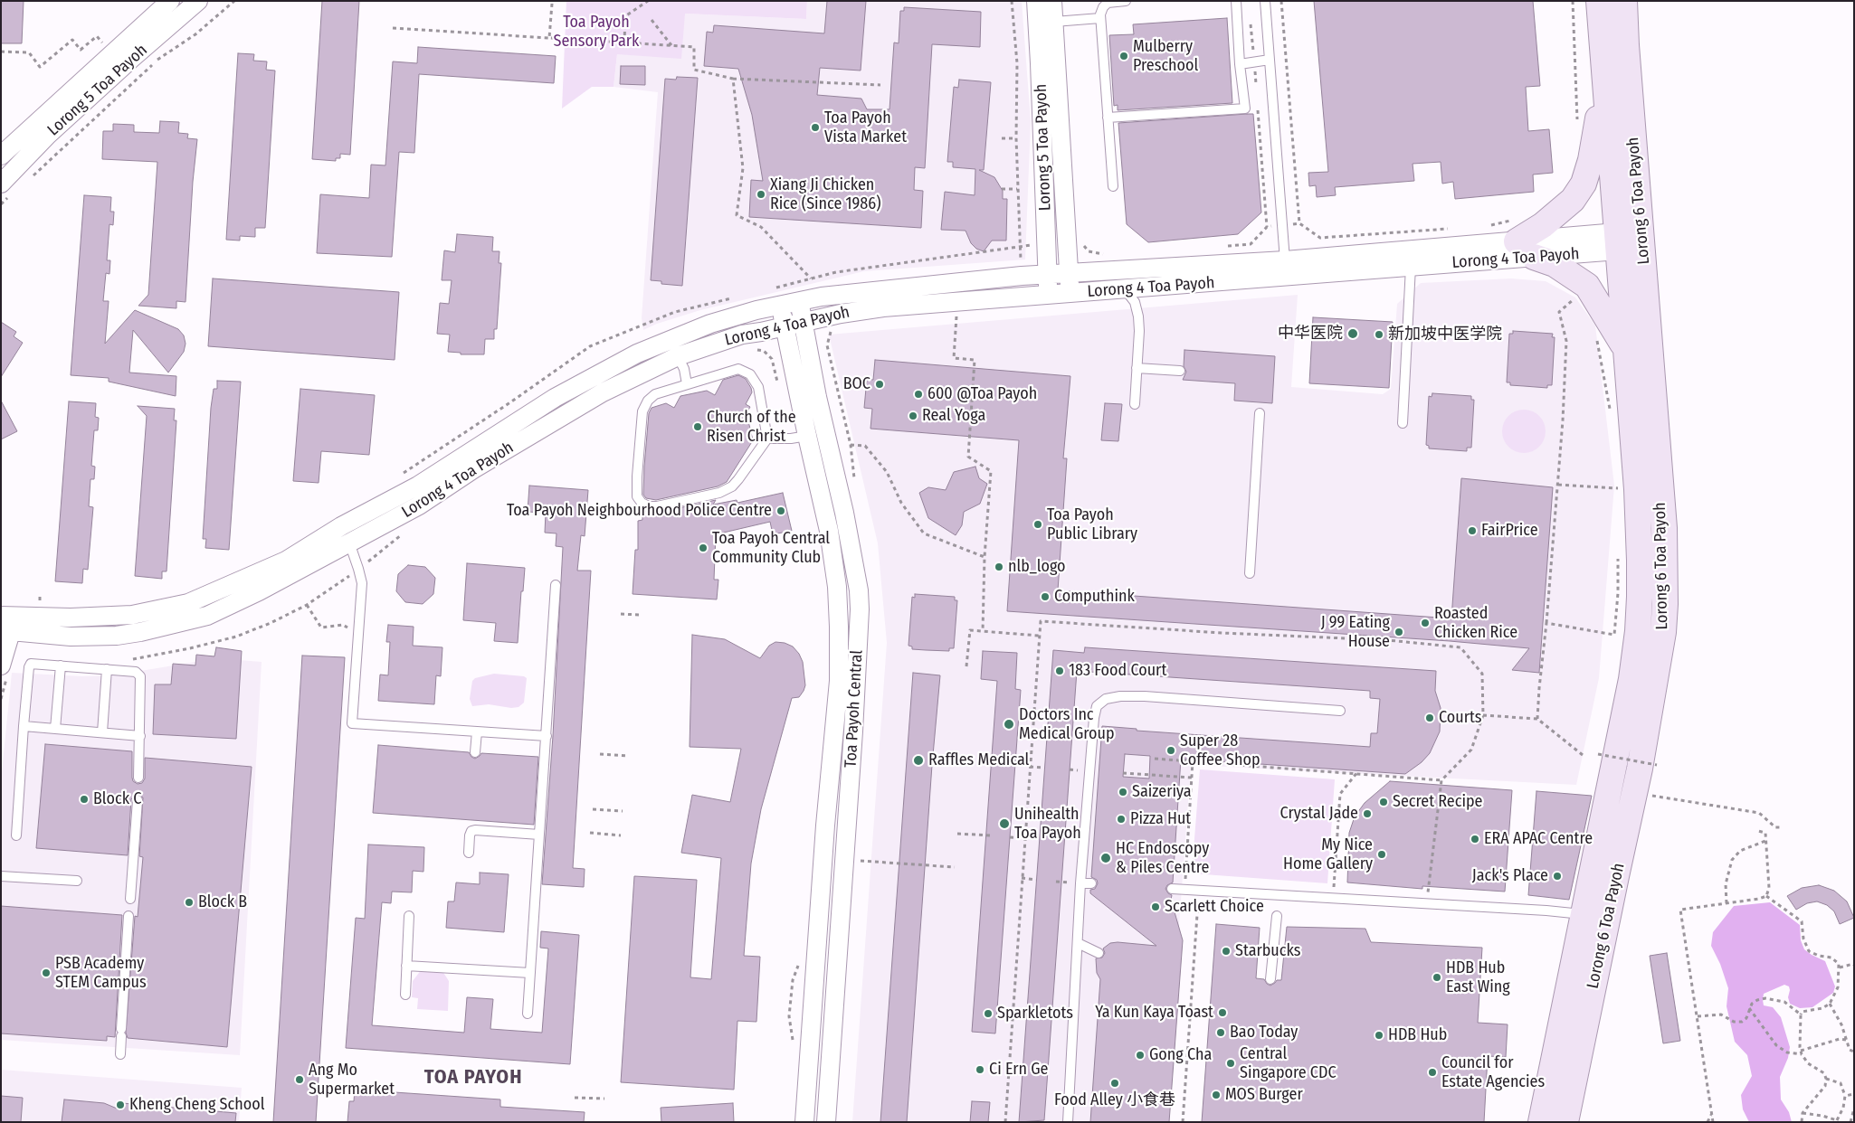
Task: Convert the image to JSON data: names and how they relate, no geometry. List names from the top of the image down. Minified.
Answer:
{"streets":{"main road":["Lorong 6 Toa Payoh"],"street":["Lorong 5 Toa Payoh","Lorong 4 Toa Payoh","Toa Payoh Central"]},"crossings":[["Lorong 5 Toa Payoh","Lorong 4 Toa Payoh"],["Lorong 6 Toa Payoh","Lorong 4 Toa Payoh"],["Lorong 4 Toa Payoh","Toa Payoh Central"]],"districts":["TOA PAYOH"],"parks":["Toa Payoh Sensory Park"],"places":["Mulberry Preschool","Toa Payoh Vista Market","Xiang Ji Chicken Rice (Since 1986)","中华医院","新加坡中医学院","BOC","600 @Toa Payoh","Real Yoga","Church of the Risen Christ","Toa Payoh Neighbourhood Police Centre","Toa Payoh Public Library","FairPrice","Toa Payoh Central Community Club","nlb_logo","Computhink","Roasted Chicken Rice","J 99 Eating House","183 Food Court","Courts","Doctors Inc Medical Group","Super 28 Coffee Shop","Raffles Medical","Saizeriya","Block C","Secret Recipe","Crystal Jade","Pizza Hut","Unihealth Toa Payoh","ERA APAC Centre","My Nice Home Gallery","HC Endoscopy & Piles Centre","Jack's Place","Block B","Scarlett Choice","Starbucks","PSB Academy STEM Campus","HDB Hub East Wing","Ya Kun Kaya Toast","Sparkletots","Bao Today","HDB Hub","Gong Cha","Central Singapore CDC","Ci Ern Ge","Council for Estate Agencies","Ang Mo Supermarket","Food Alley 小食巷","MOS Burger","Kheng Cheng School"]}
